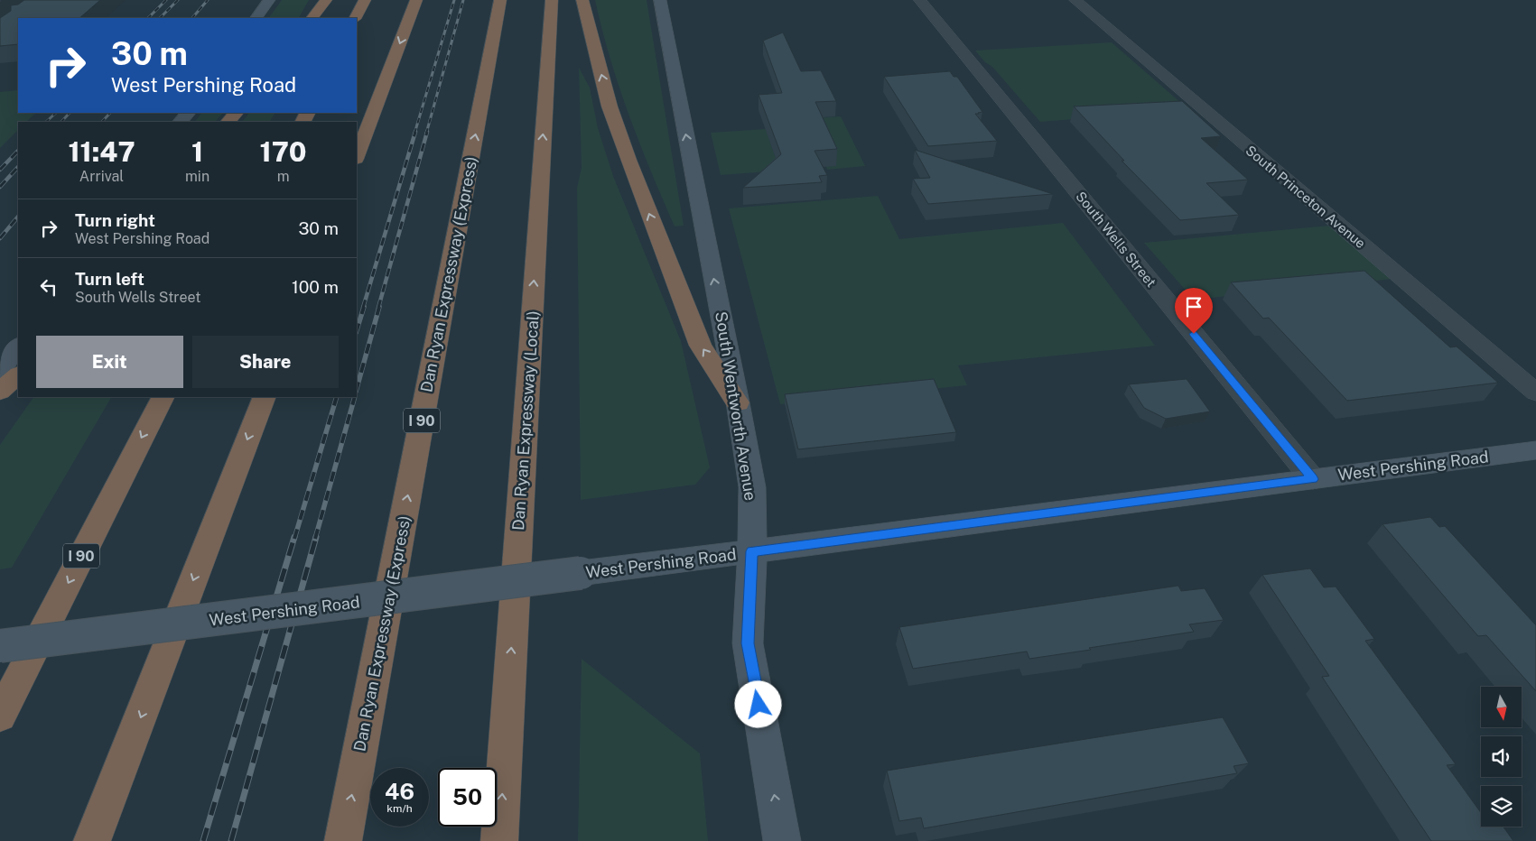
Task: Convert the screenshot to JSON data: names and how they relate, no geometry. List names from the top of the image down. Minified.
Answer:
{"streets":{"highway":["Dan Ryan Expressway (Express)","I 90","Dan Ryan Expressway (Local)"],"main road":["South Wentworth Avenue","West Pershing Road"],"street":["South Princeton Avenue","South Wells Street"]},"crossings":[["South Wells Street","West Pershing Road"],["South Wentworth Avenue","West Pershing Road"]],"one_way":["South Wentworth Avenue"],"north":"bottom","page":{"turn":["30 m","West Pershing Road"],"eta":["11:47","Arrival","1","min","170","m"],"list":[{"name":"Turn right","note":"West Pershing Road","value":"30 m"},{"name":"Turn left","note":"South Wells Street","value":"100 m"}],"buttons":["Exit","Share"],"speed":"46 km/h","limit":"50"}}
